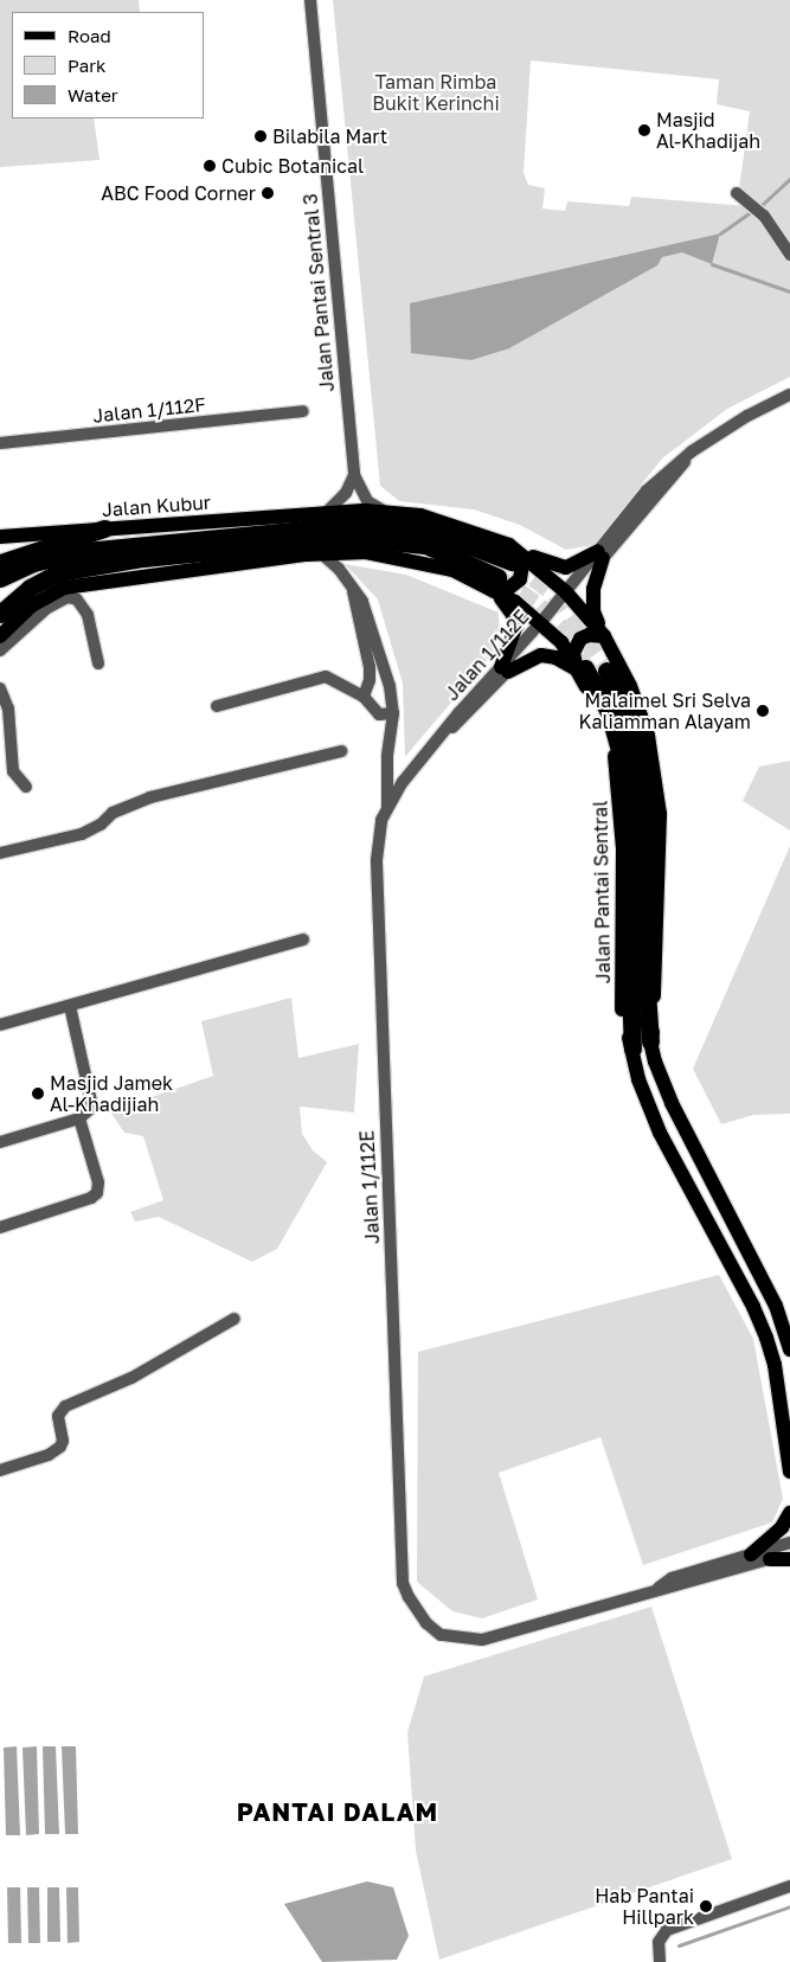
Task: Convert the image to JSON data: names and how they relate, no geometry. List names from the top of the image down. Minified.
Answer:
{"streets":{"main road":["Jalan Kubur"],"street":["Jalan Pantai Sentral 3","Jalan 1/112F","Jalan 1/112E"]},"districts":["PANTAI DALAM"],"parks":["Taman Rimba Bukit Kerinchi"],"places":["Masjid Al-Khadijah","Bilabila Mart","Cubic Botanical","ABC Food Corner","Malaimel Sri Selva Kaliamman Alayam","Masjid Jamek Al-Khadijiah","Hab Pantai Hillpark"],"legend":["Road","Park","Water"]}
